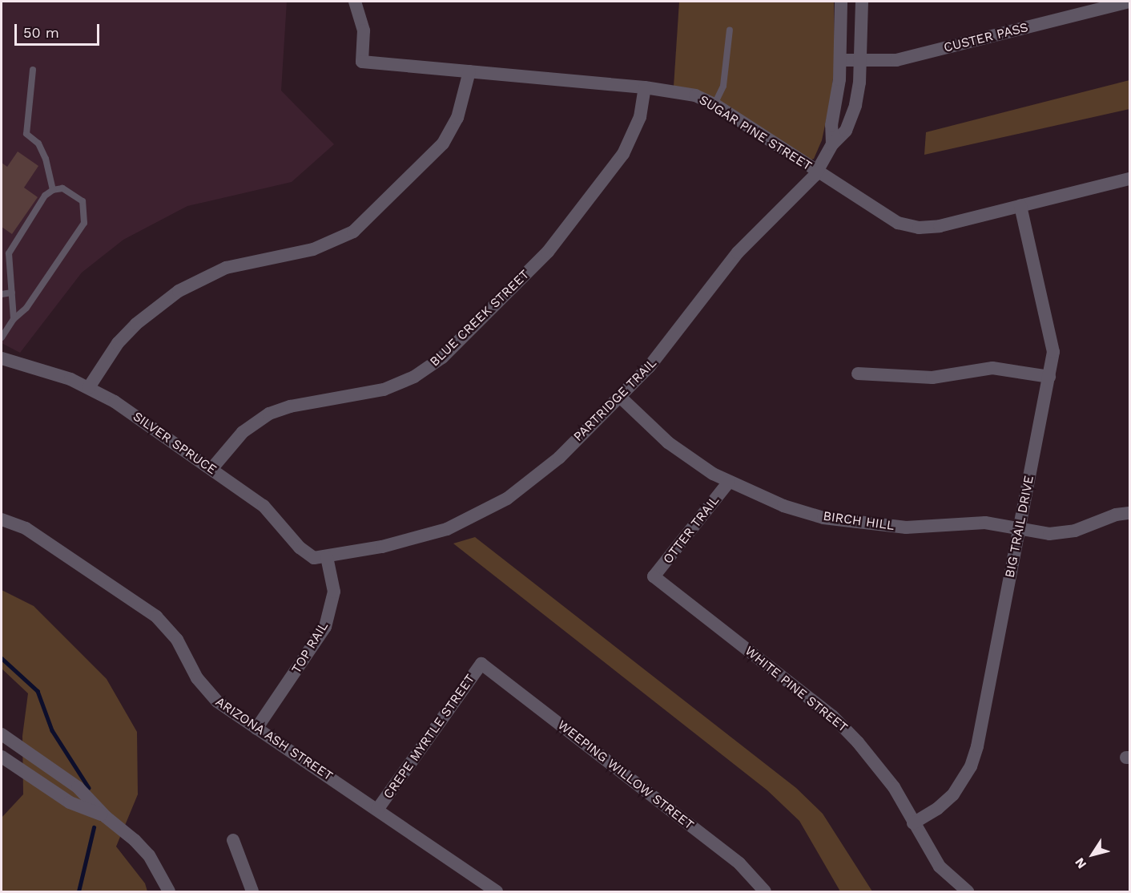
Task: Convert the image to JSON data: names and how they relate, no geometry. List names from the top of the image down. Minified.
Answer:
{"streets":{"street":["CUSTER PASS","SUGAR PINE STREET","BLUE CREEK STREET","PARTRIDGE TRAIL","SILVER SPRUCE","BIRCH HILL","BIG TRAIL DRIVE","OTTER TRAIL","TOP RAIL","WHITE PINE STREET","CREPE MYRTLE STREET","ARIZONA ASH STREET","WEEPING WILLOW STREET"]},"crossings":[["CUSTER PASS","PARTRIDGE TRAIL"],["SUGAR PINE STREET","BLUE CREEK STREET"],["SUGAR PINE STREET","PARTRIDGE TRAIL"],["SUGAR PINE STREET","BIG TRAIL DRIVE"],["BLUE CREEK STREET","SILVER SPRUCE"],["PARTRIDGE TRAIL","SILVER SPRUCE"],["PARTRIDGE TRAIL","BIRCH HILL"],["PARTRIDGE TRAIL","TOP RAIL"],["SILVER SPRUCE","TOP RAIL"],["BIRCH HILL","BIG TRAIL DRIVE"],["BIRCH HILL","OTTER TRAIL"],["BIG TRAIL DRIVE","WHITE PINE STREET"],["OTTER TRAIL","WHITE PINE STREET"],["TOP RAIL","ARIZONA ASH STREET"],["CREPE MYRTLE STREET","ARIZONA ASH STREET"],["CREPE MYRTLE STREET","WEEPING WILLOW STREET"]],"scale_bar":"50 m","north":"bottom left"}
